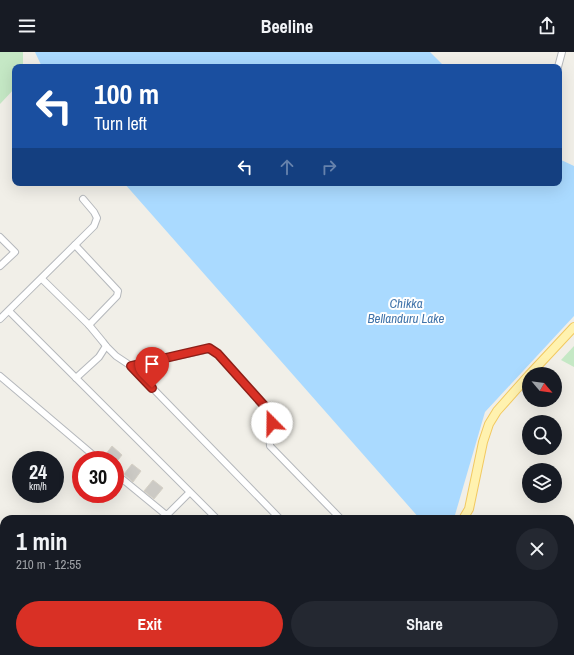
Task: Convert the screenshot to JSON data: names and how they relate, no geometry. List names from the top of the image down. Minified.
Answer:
{"water":["Chikka Bellanduru Lake"],"north":"bottom right","page":{"header":"Beeline","turn":["100 m","Turn left"],"speed":"24 km/h","limit":"30","heading":["1 min","210 m · 12:55"],"buttons":["Exit","Share"]}}
